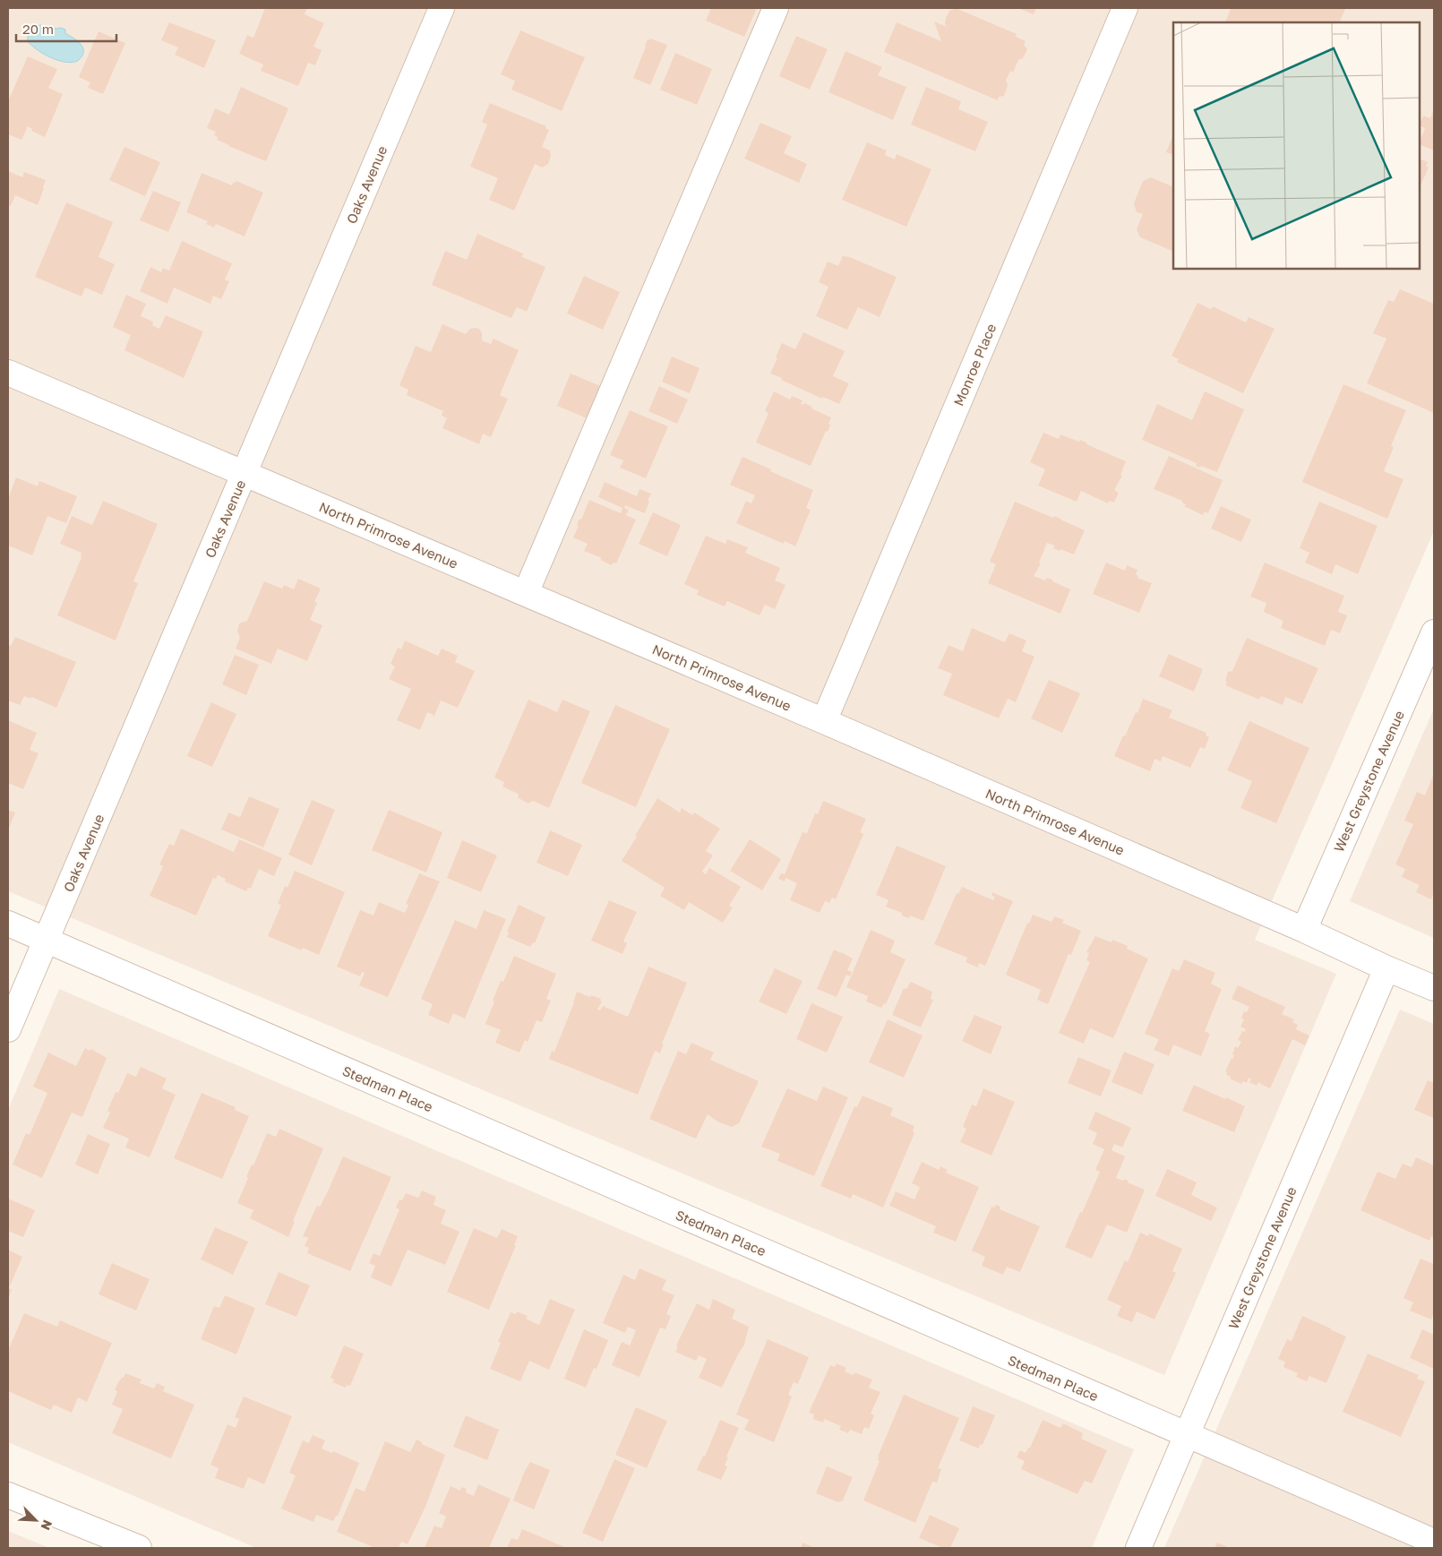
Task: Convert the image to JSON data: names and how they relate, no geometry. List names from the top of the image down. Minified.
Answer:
{"streets":{"street":["Oaks Avenue","Monroe Place","North Primrose Avenue","West Greystone Avenue","Stedman Place"]},"crossings":[["Oaks Avenue","North Primrose Avenue"],["Oaks Avenue","Stedman Place"],["Monroe Place","North Primrose Avenue"],["North Primrose Avenue","West Greystone Avenue"],["West Greystone Avenue","Stedman Place"]],"scale_bar":"20 m","north":"bottom right"}
